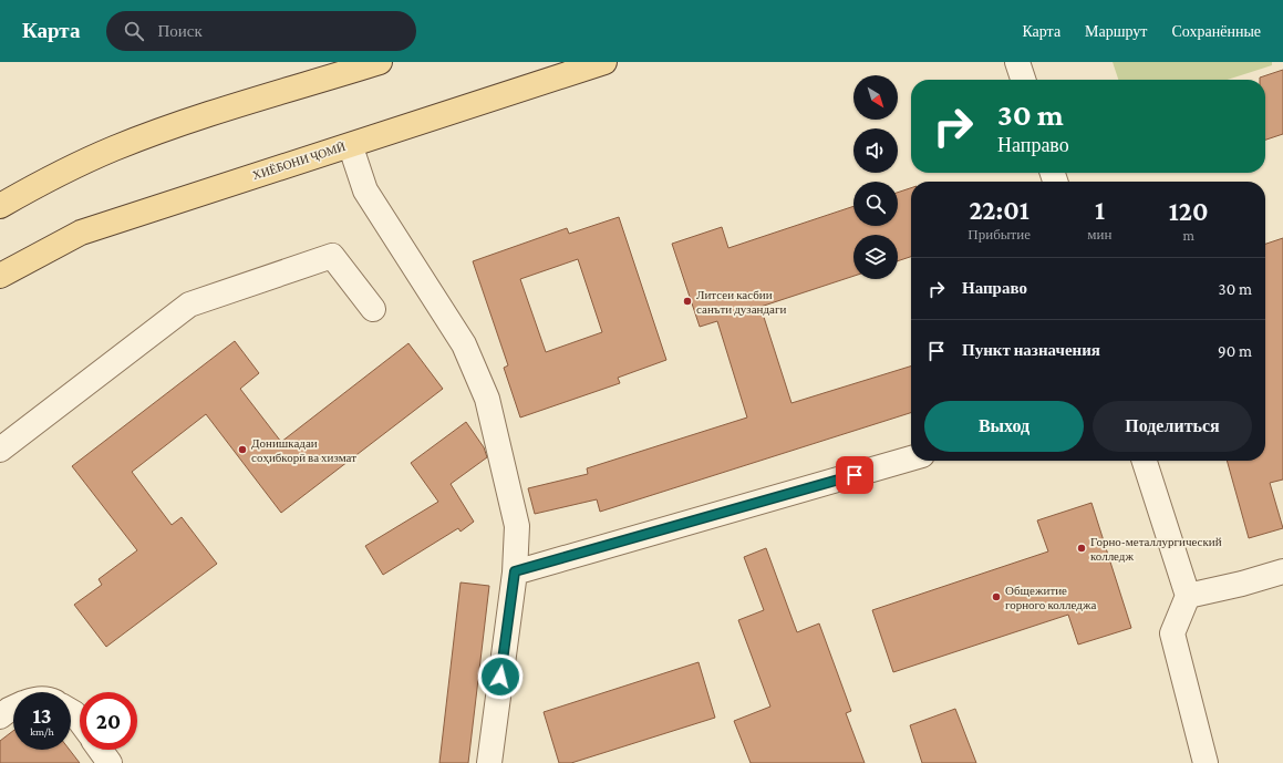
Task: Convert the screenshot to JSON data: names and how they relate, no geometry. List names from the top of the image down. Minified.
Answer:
{"streets":{"main road":["ХИЁБОНИ ҶОМӢ"]},"places":["Литсеи касбии санъти дузандаги","Донишкадаи соҳибкорӣ ва хизмат","Горно-металлургический колледж","Общежитие горного колледжа"],"north":"bottom right","page":{"header":"Карта","search":"Поиск","nav":["Карта","Маршрут","Сохранённые"],"turn":["30 m","Направо"],"eta":["22:01","Прибытие","1","мин","120","m"],"list":[{"name":"Направо","value":"30 m"},{"name":"Пункт назначения","value":"90 m"}],"buttons":["Выход","Поделиться"],"speed":"13 km/h","limit":"20"}}
